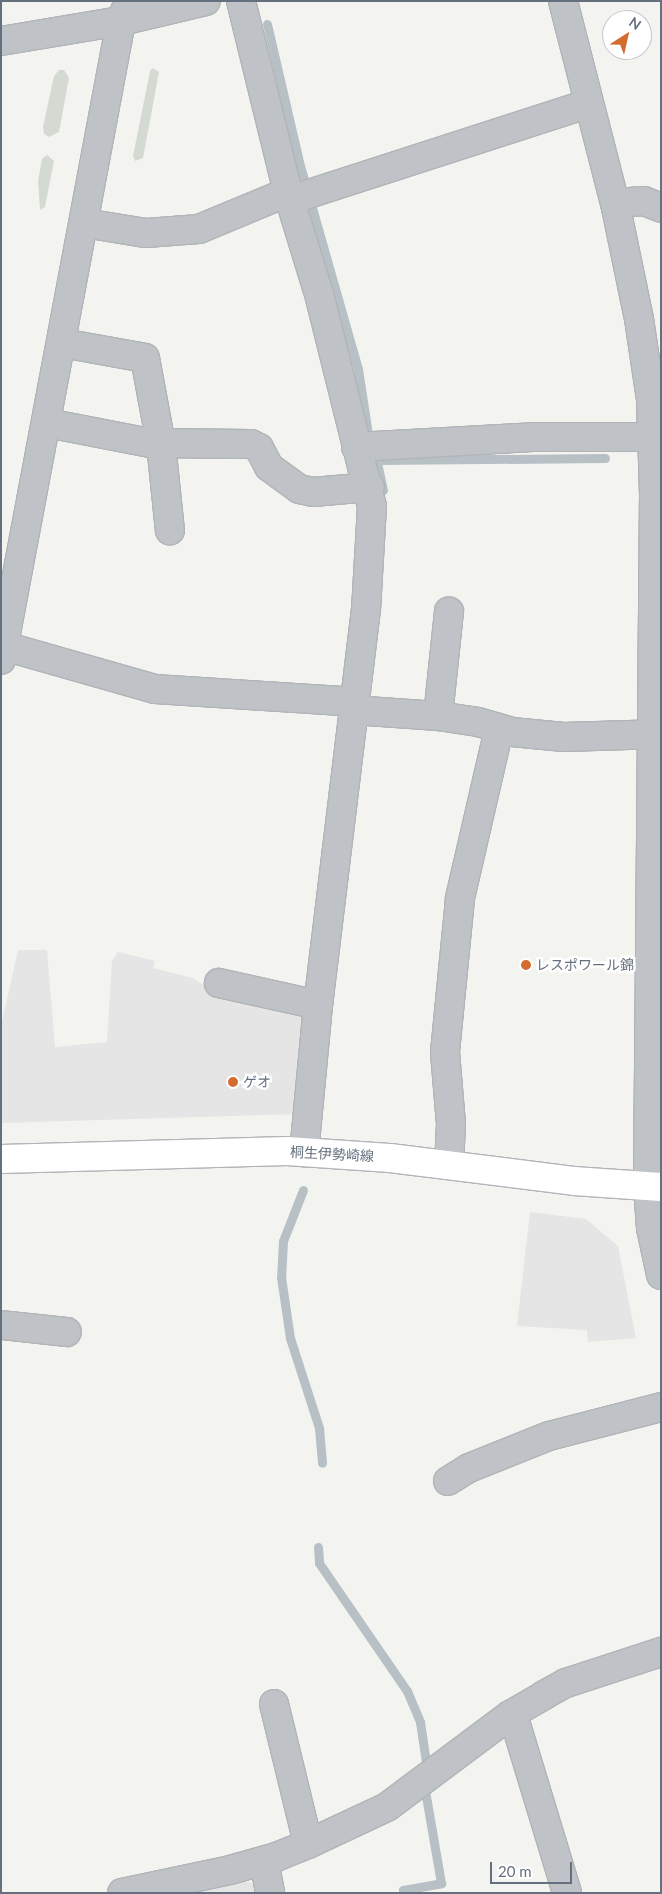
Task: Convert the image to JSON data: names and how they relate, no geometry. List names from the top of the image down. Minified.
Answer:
{"streets":{"main road":["桐生伊勢崎線"]},"places":["レスポワール錦","ゲオ"],"scale_bar":"20 m","north":"top right"}
